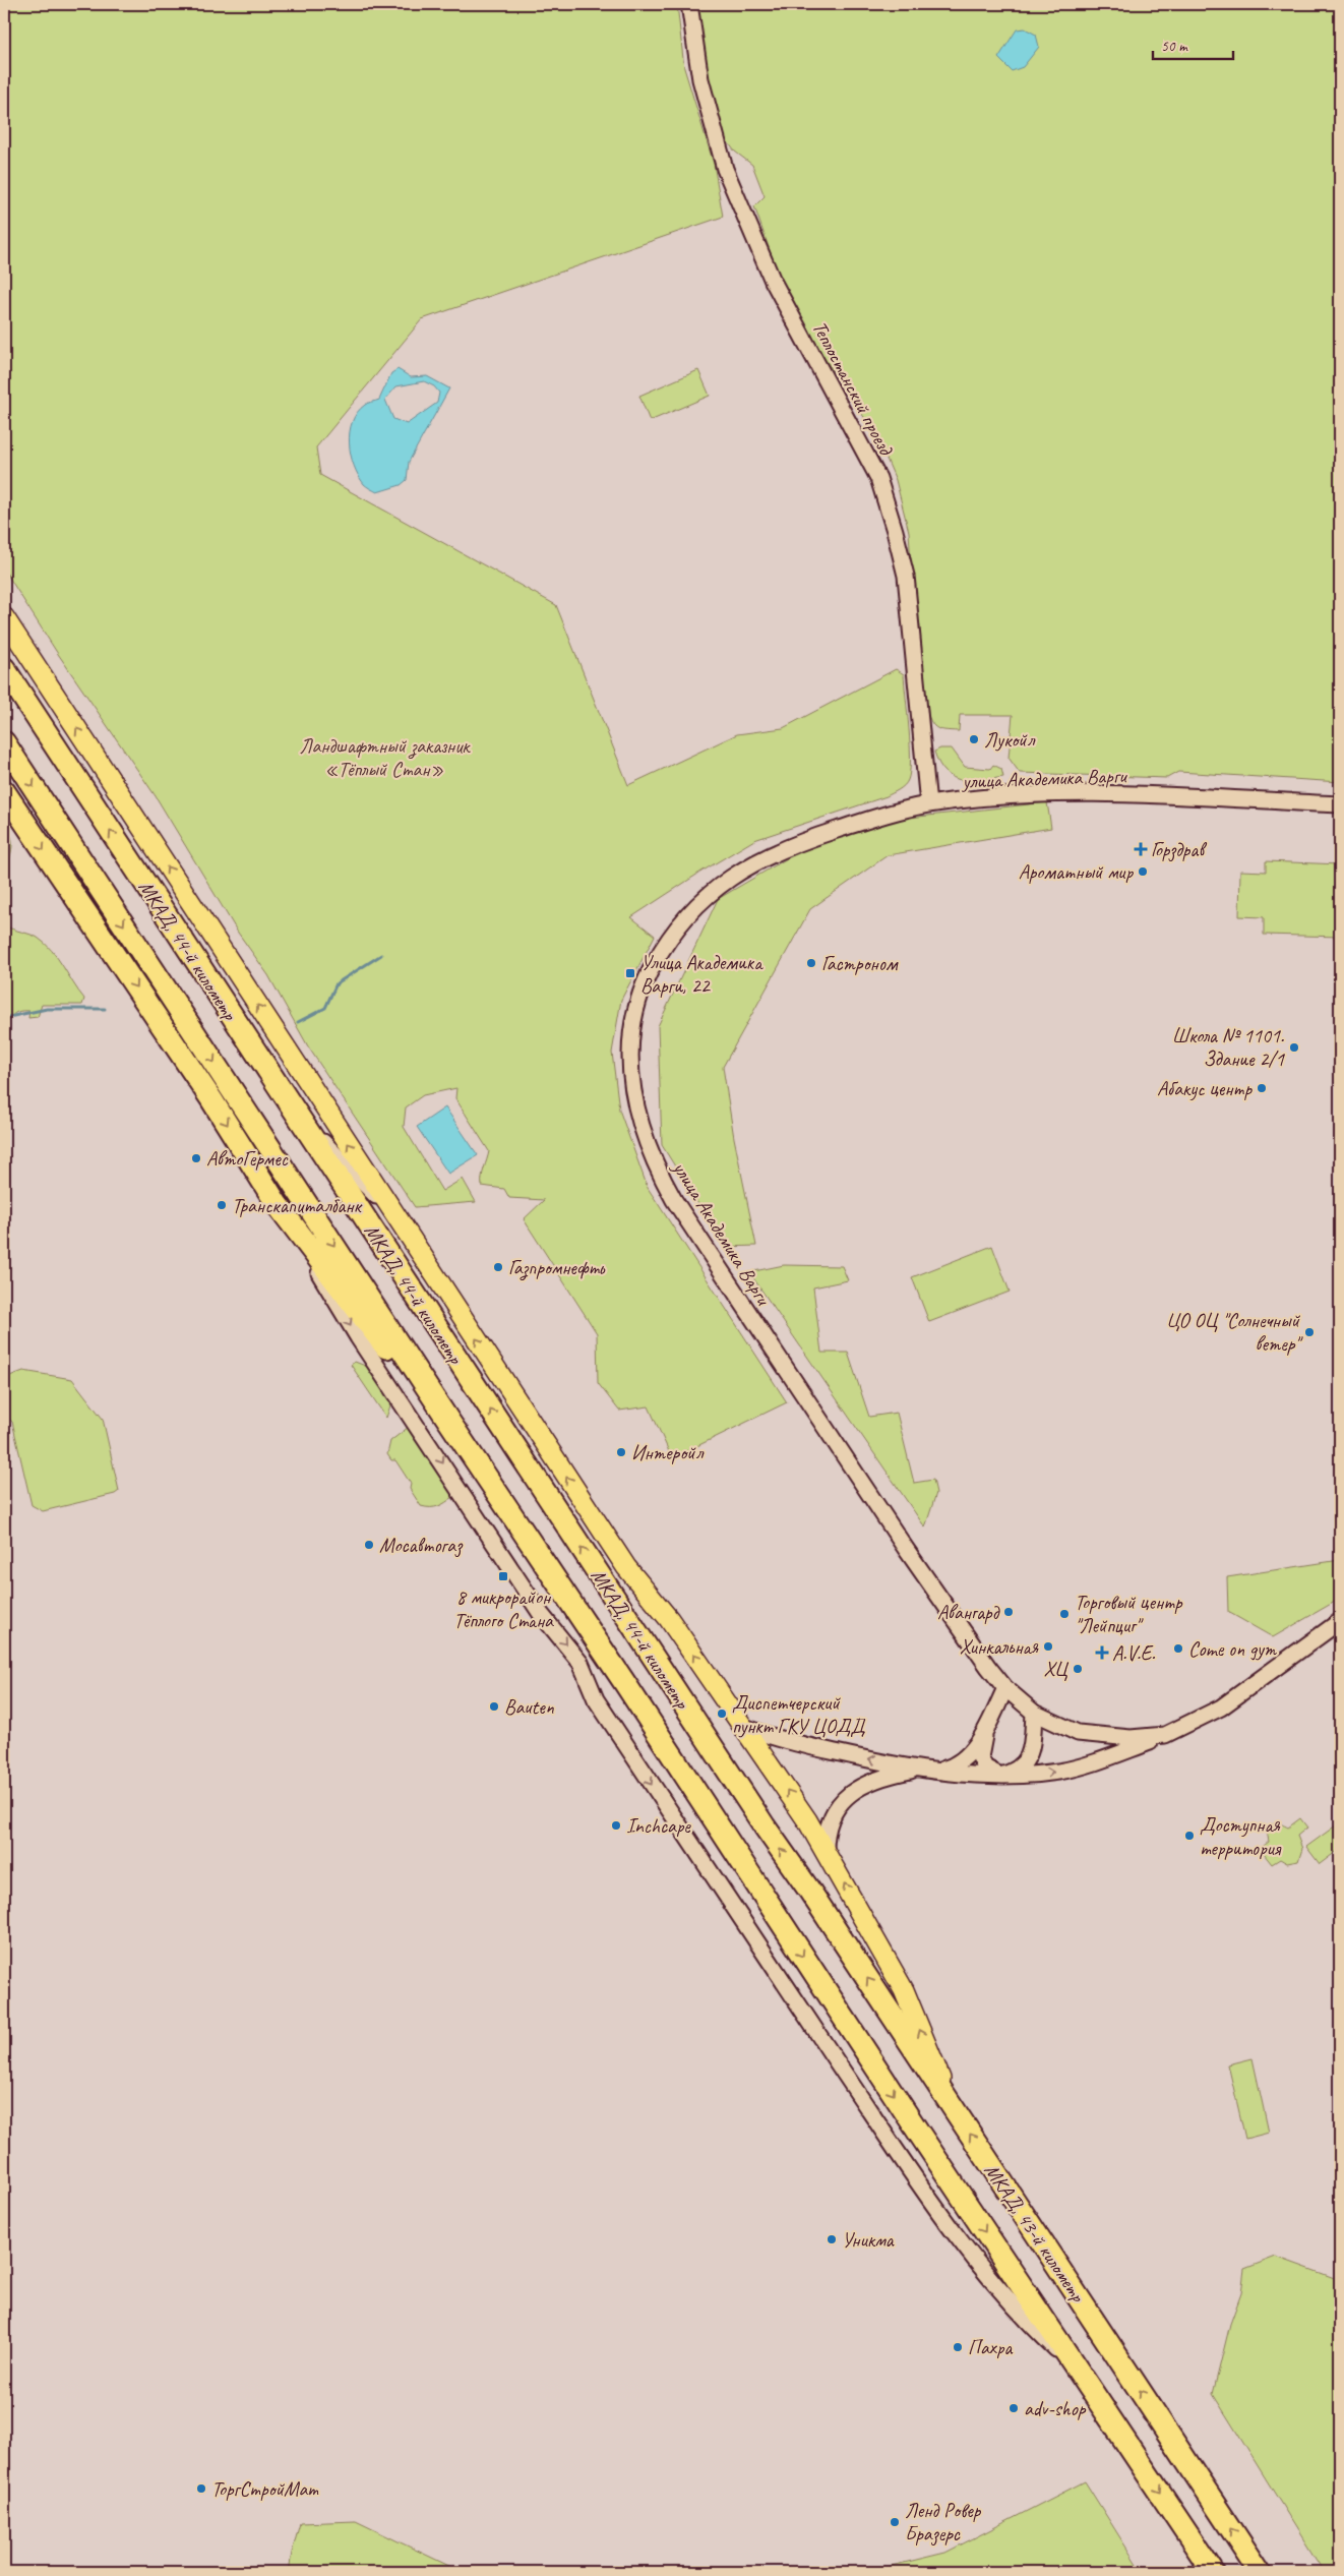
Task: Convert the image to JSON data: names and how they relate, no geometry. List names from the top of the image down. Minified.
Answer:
{"streets":{"highway":["МКАД, 44-й километр","МКАД, 43-й километр"],"street":["Теплостанский проезд","улица Академика Варги"]},"crossings":[["Теплостанский проезд","улица Академика Варги"],["МКАД, 44-й километр","МКАД, 43-й километр"]],"parks":["Ландшафтный заказник «Тёплый Стан»"],"places":{"other":["Лукойл","Ароматный мир","Гастроном","Школа № 1101. Здание 2/1","Абакус центр","АвтоГермес","Транскапиталбанк","Газпромнефть","ЦО ОЦ \"Солнечный ветер\"","Интеройл","Мосавтогаз","Авангард","Торговый центр \"Лейпциг\"","Хинкальная","Come on gym","ХЦ","Bauten","Диспетчерский пункт ГКУ ЦОДД","Inchcape","Доступная территория","Уникма","Пахра","adv-shop","ТоргСтройМат","Ленд Ровер Бразерс"],"health":["Горздрав","A.V.E."],"transit":["Улица Академика Варги, 22","8 микрорайон Тёплого Стана"]},"scale_bar":"50 m"}
